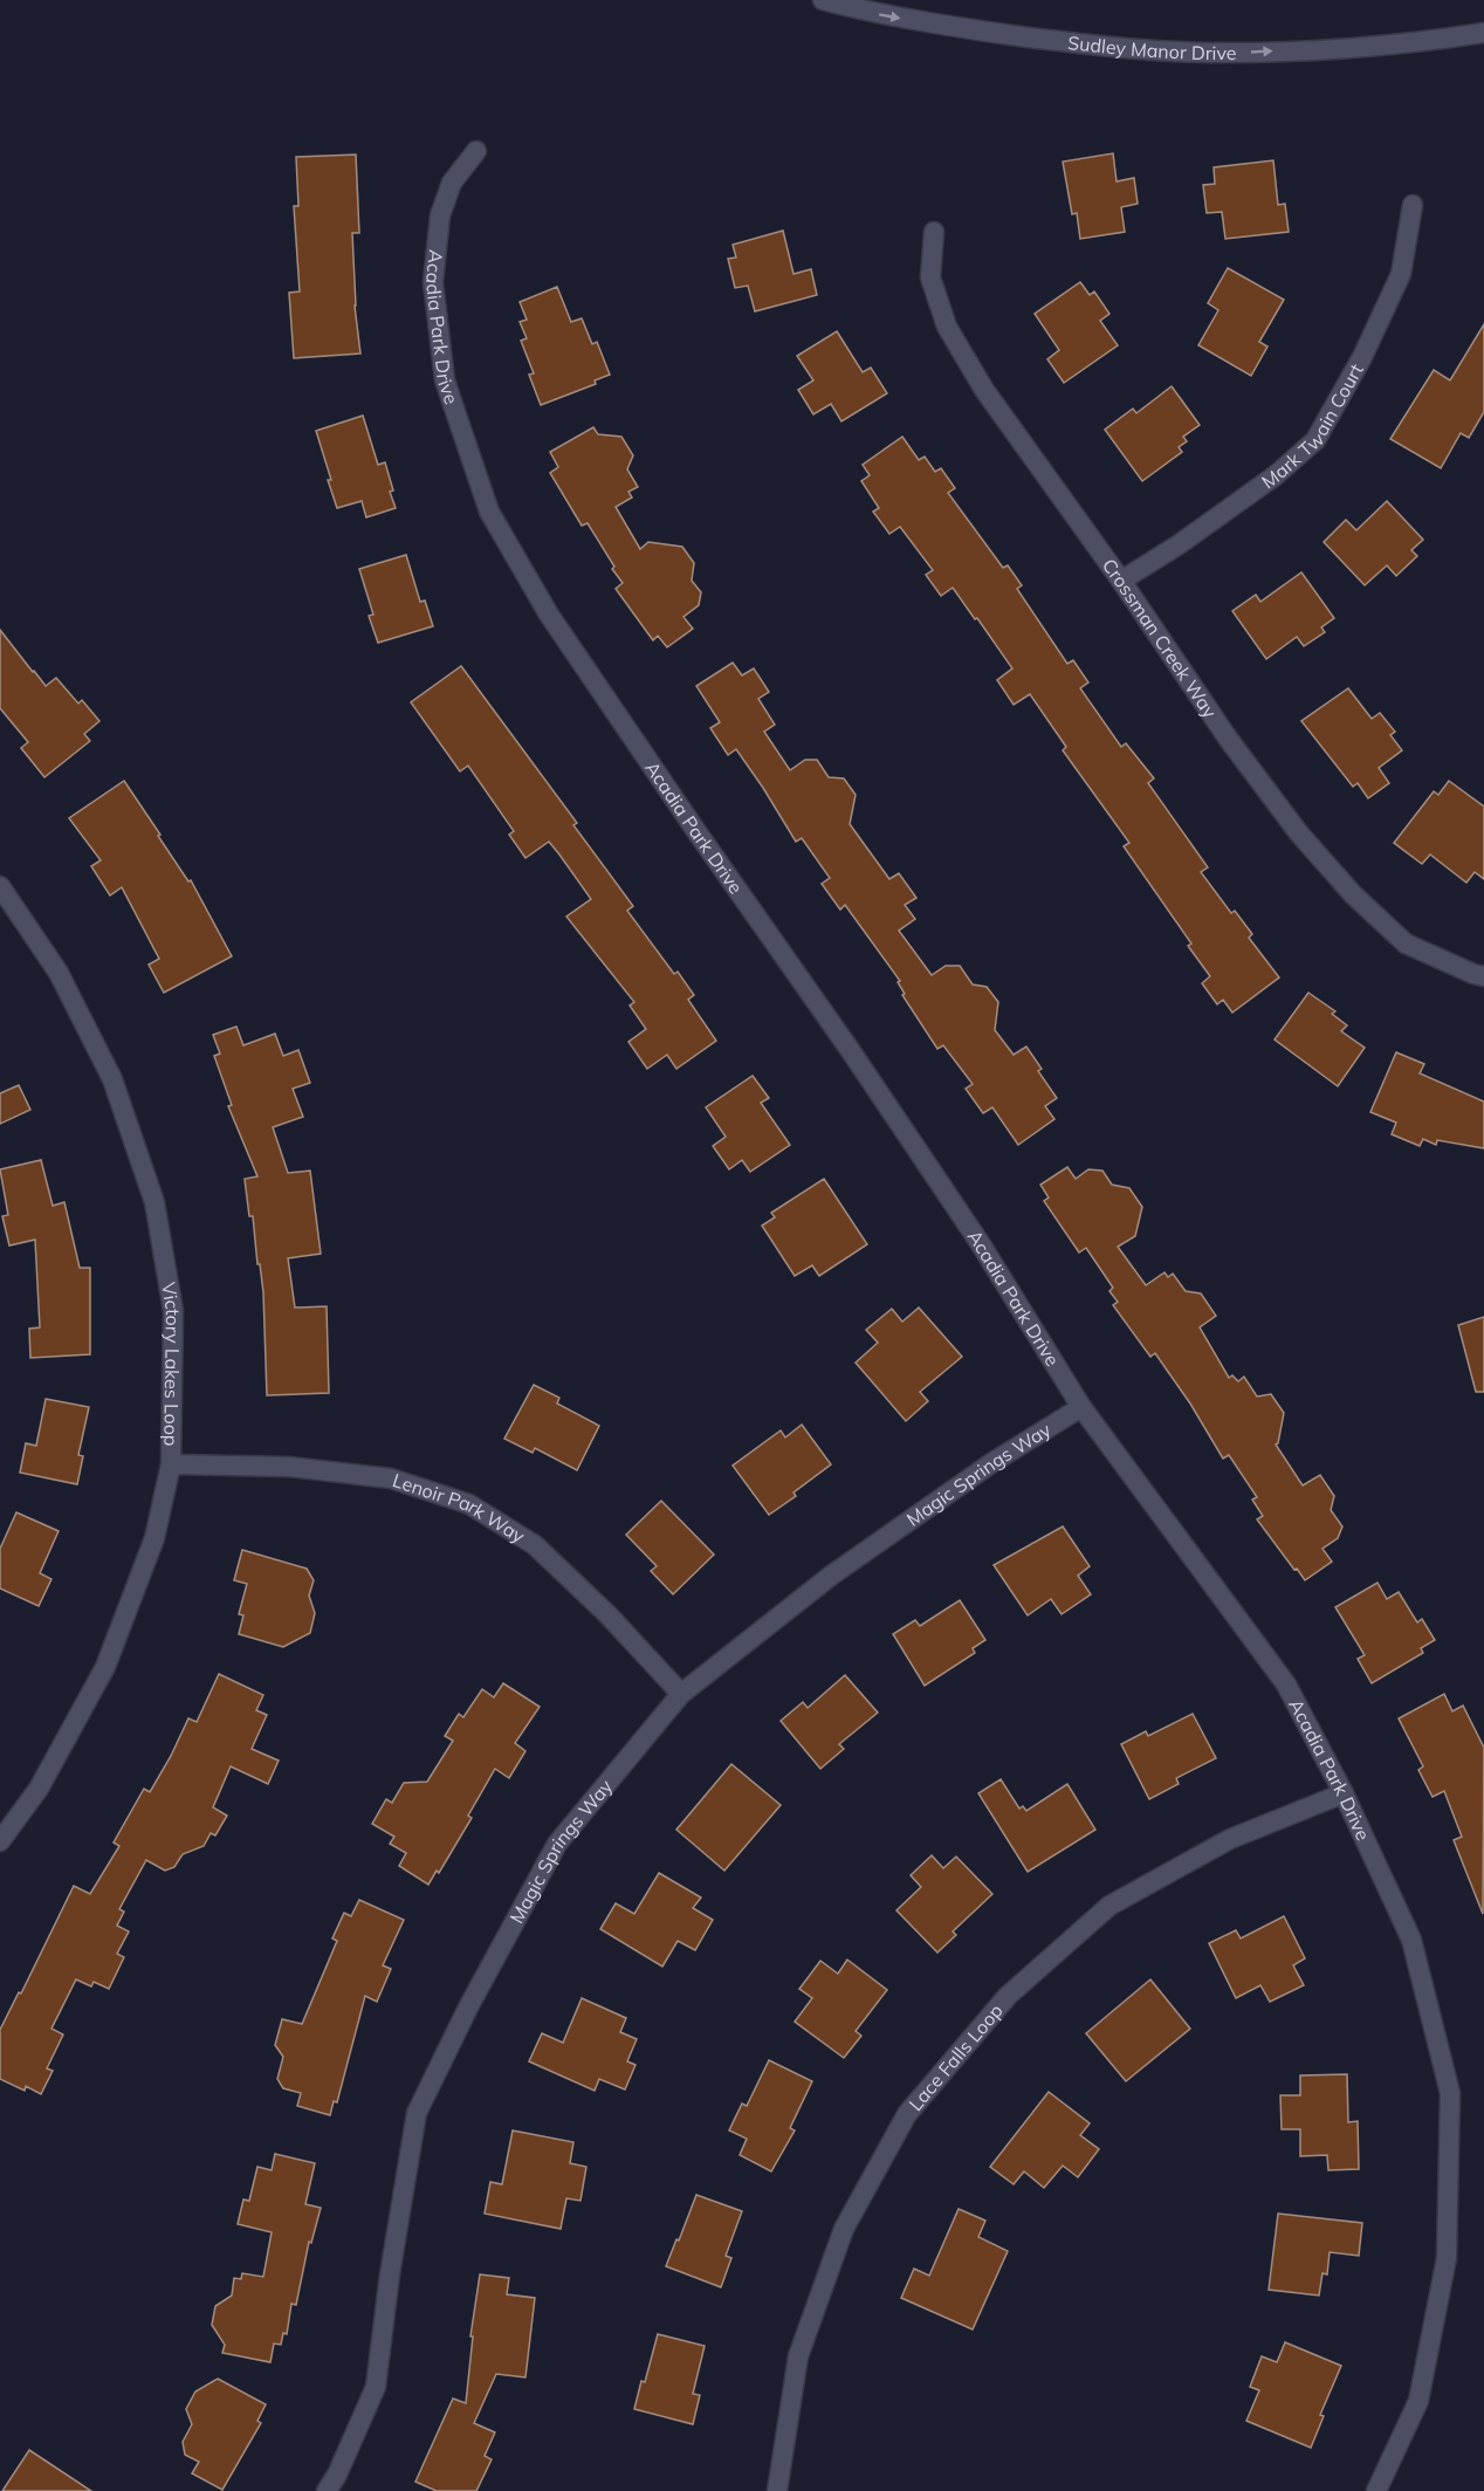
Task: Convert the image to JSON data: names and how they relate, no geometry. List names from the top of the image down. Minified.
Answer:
{"streets":{"street":["Sudley Manor Drive","Acadia Park Drive","Mark Twain Court","Crossman Creek Way","Victory Lakes Loop","Magic Springs Way","Lenoir Park Way","Lace Falls Loop"]},"crossings":[["Acadia Park Drive","Magic Springs Way"],["Acadia Park Drive","Lace Falls Loop"],["Mark Twain Court","Crossman Creek Way"],["Victory Lakes Loop","Lenoir Park Way"],["Magic Springs Way","Lenoir Park Way"]],"one_way":["Sudley Manor Drive"]}
